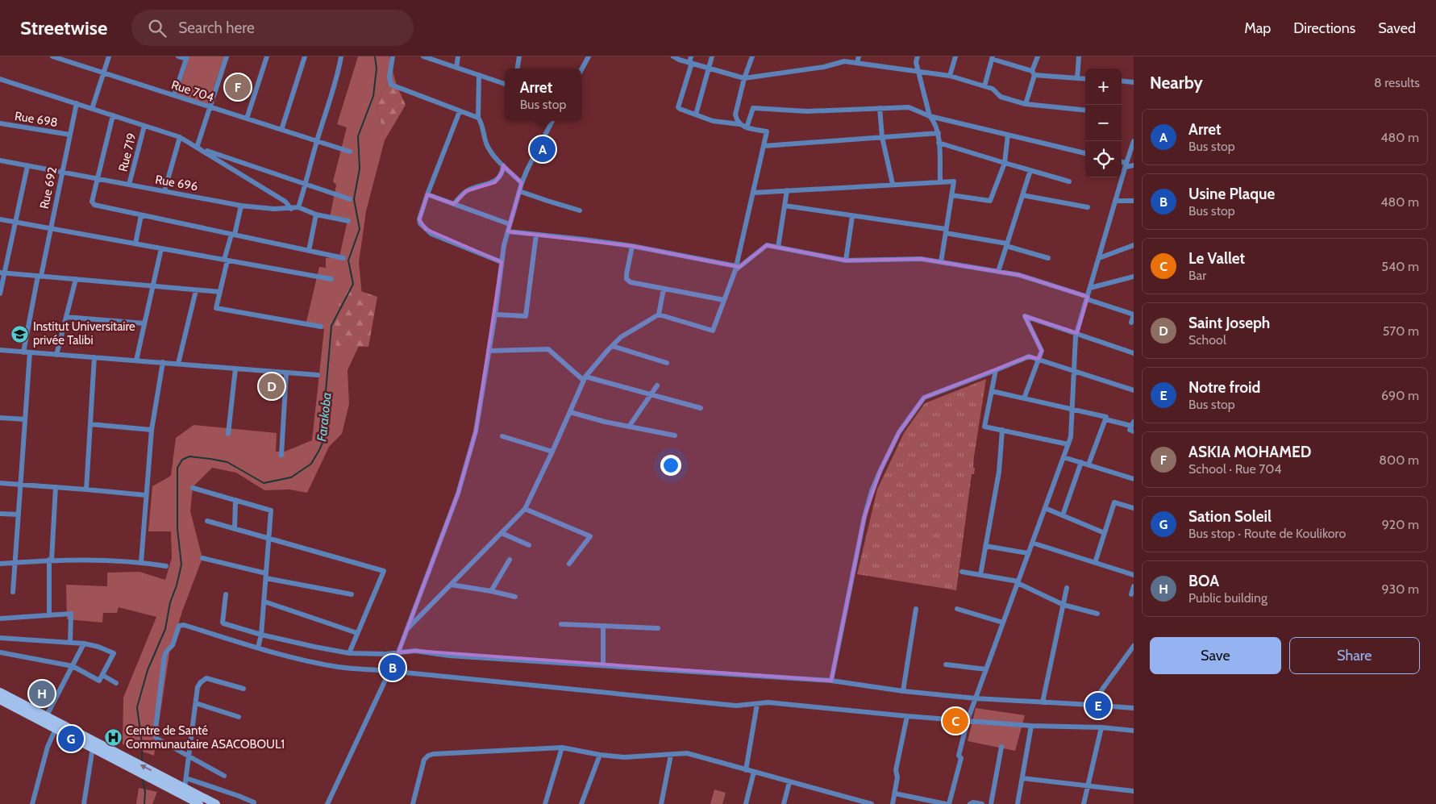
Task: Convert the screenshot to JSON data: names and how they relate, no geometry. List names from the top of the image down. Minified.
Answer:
{"streets":{"street":["Rue 704","Rue 698","Rue 719","Rue 696","Rue 692"]},"crossings":[["Rue 698","Rue 692"],["Rue 719","Rue 696"],["Rue 696","Rue 692"]],"water":["Farakoba"],"places":{"school or university":["Institut Universitaire privée Talibi"],"hospital":["Centre de Santé Communautaire ASACOBOUL1"]},"page":{"header":"Streetwise","search":"Search here","nav":["Map","Directions","Saved"],"heading":["Nearby","8 results"],"map_buttons":["+","−"],"popup":["Arret","Bus stop"],"pins":["F","A","D","B","H","E","C","G"],"list":[{"mark":"A","name":"Arret","note":"Bus stop","value":"480 m"},{"mark":"B","name":"Usine Plaque","note":"Bus stop","value":"480 m"},{"mark":"C","name":"Le Vallet","note":"Bar","value":"540 m"},{"mark":"D","name":"Saint Joseph","note":"School","value":"570 m"},{"mark":"E","name":"Notre froid","note":"Bus stop","value":"690 m"},{"mark":"F","name":"ASKIA MOHAMED","note":"School · Rue 704","value":"800 m"},{"mark":"G","name":"Sation Soleil","note":"Bus stop · Route de Koulikoro","value":"920 m"},{"mark":"H","name":"BOA","note":"Public building","value":"930 m"}],"buttons":["Save","Share"]}}
